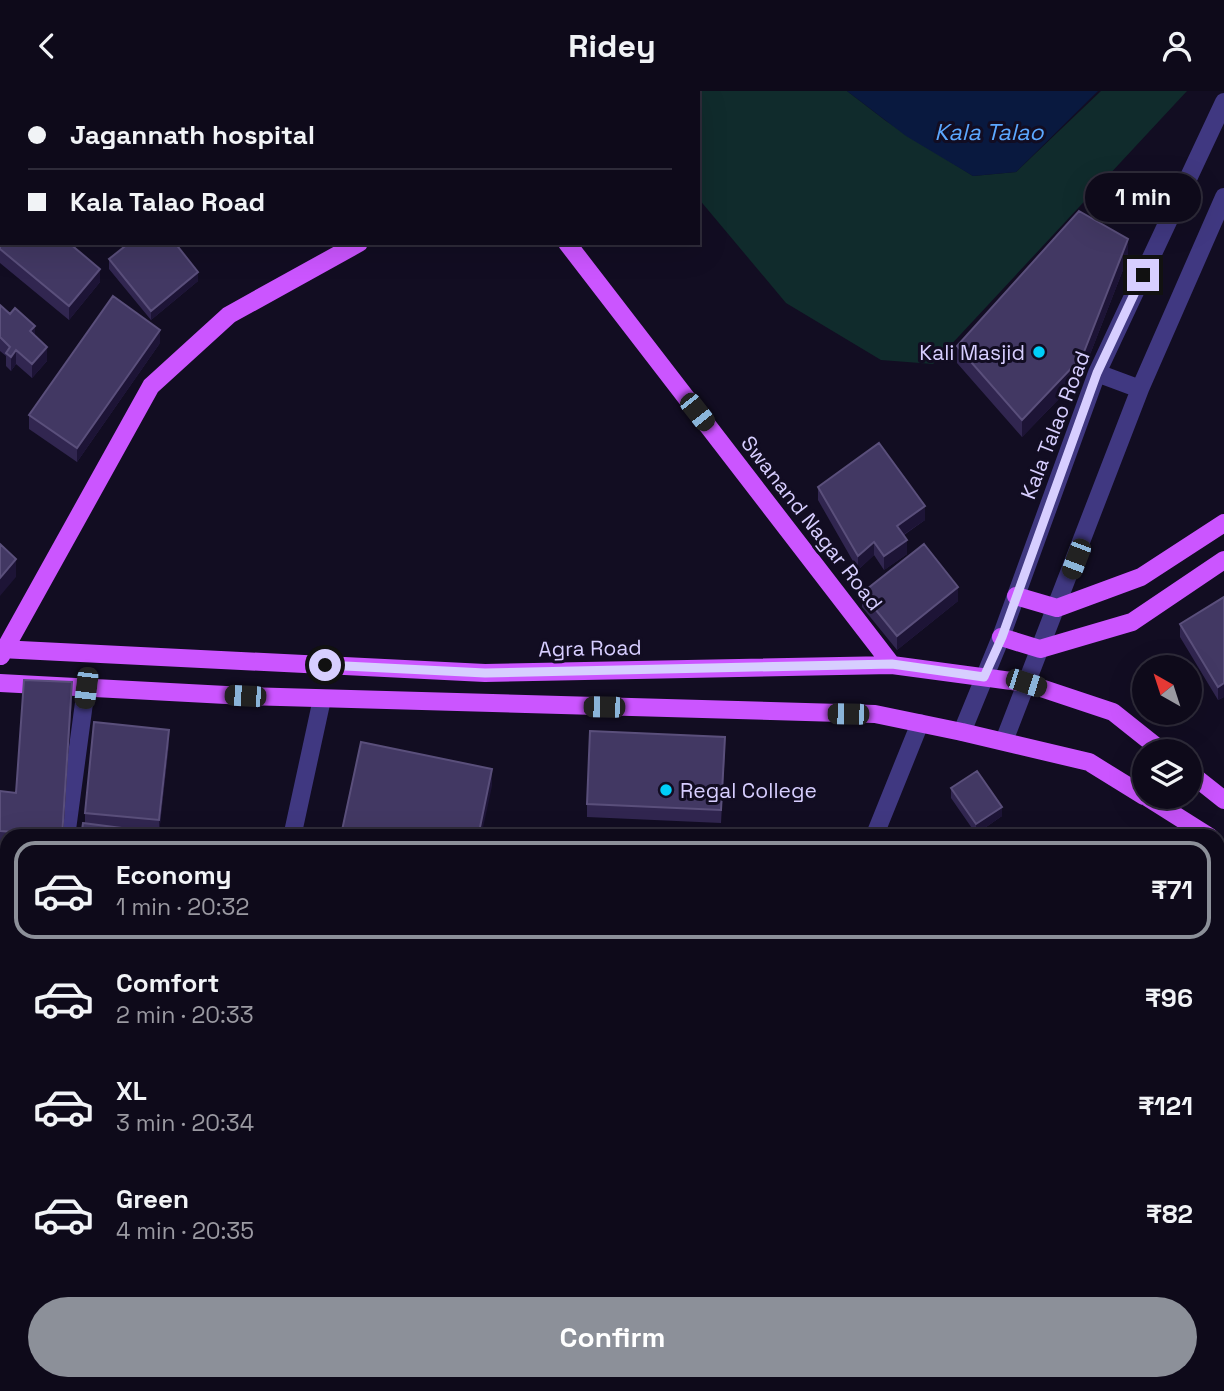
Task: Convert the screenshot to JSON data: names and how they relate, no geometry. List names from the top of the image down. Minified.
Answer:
{"streets":{"main road":["Swanand Nagar Road","Agra Road"],"street":["Kala Talao Road"]},"crossings":[["Kala Talao Road","Agra Road"],["Swanand Nagar Road","Agra Road"]],"water":["Kala Talao"],"places":["Kali Masjid","Regal College"],"north":"top left","page":{"header":"Ridey","banner":["Jagannath hospital","Kala Talao Road"],"bubble":"1 min","list":[{"name":"Economy","note":"1 min · 20:32","value":"₹71"},{"name":"Comfort","note":"2 min · 20:33","value":"₹96"},{"name":"XL","note":"3 min · 20:34","value":"₹121"},{"name":"Green","note":"4 min · 20:35","value":"₹82"}],"buttons":"Confirm"}}
